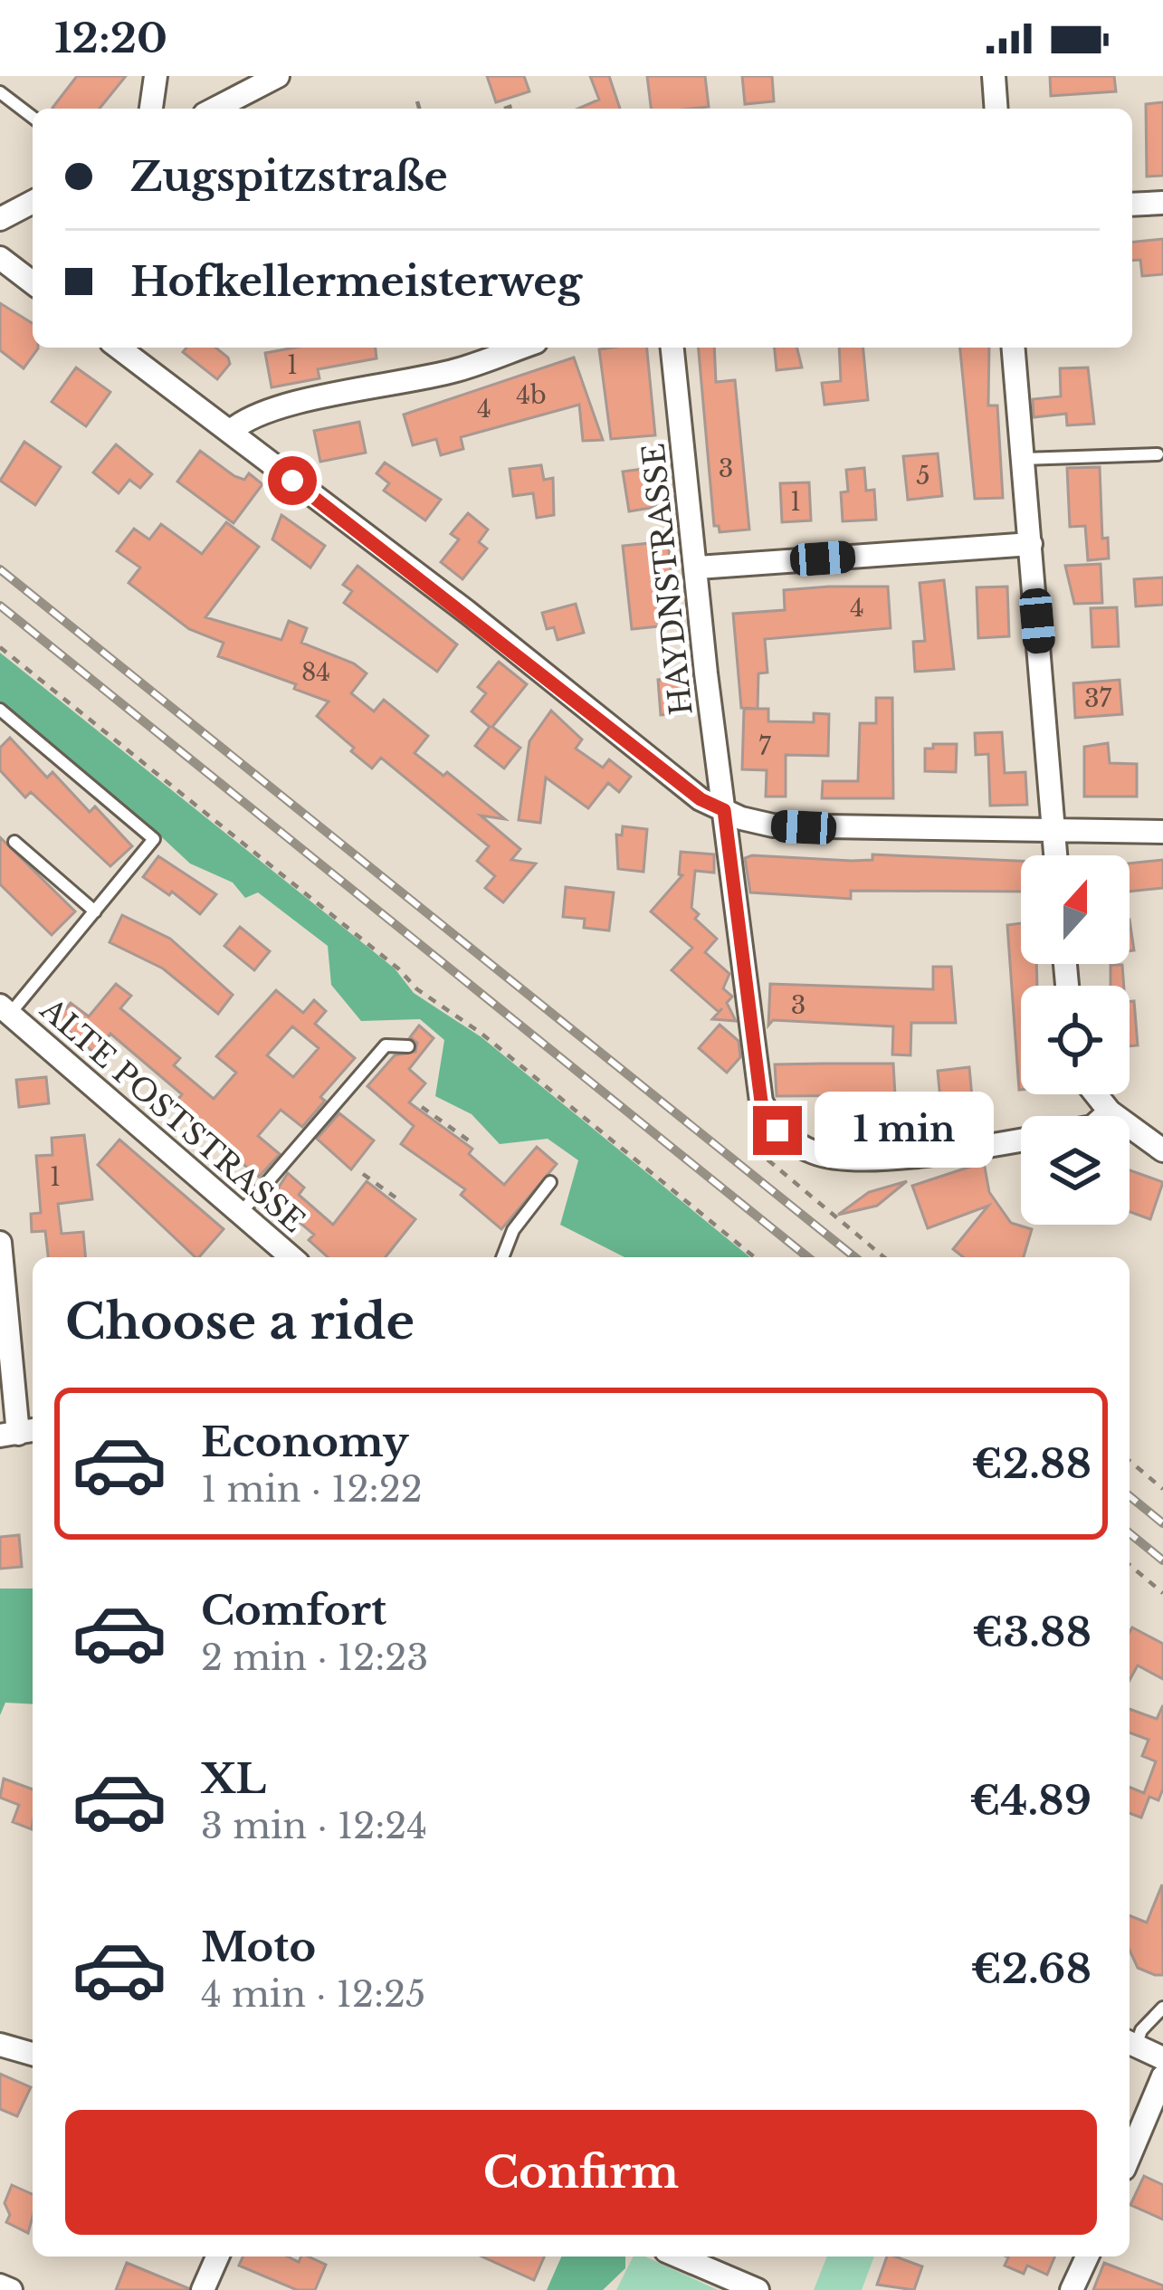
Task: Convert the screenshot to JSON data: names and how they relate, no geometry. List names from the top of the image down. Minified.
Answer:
{"streets":{"street":["HAYDNSTRASSE","ALTE POSTSTRASSE"]},"house_numbers":["1","4b","4","3","5","1","4","84","37","7","3","1"],"north":"top","page":{"status":"12:20","banner":["Zugspitzstraße","Hofkellermeisterweg"],"bubble":"1 min","heading":"Choose a ride","list":[{"name":"Economy","note":"1 min · 12:22","value":"€2.88"},{"name":"Comfort","note":"2 min · 12:23","value":"€3.88"},{"name":"XL","note":"3 min · 12:24","value":"€4.89"},{"name":"Moto","note":"4 min · 12:25","value":"€2.68"}],"buttons":"Confirm"}}
